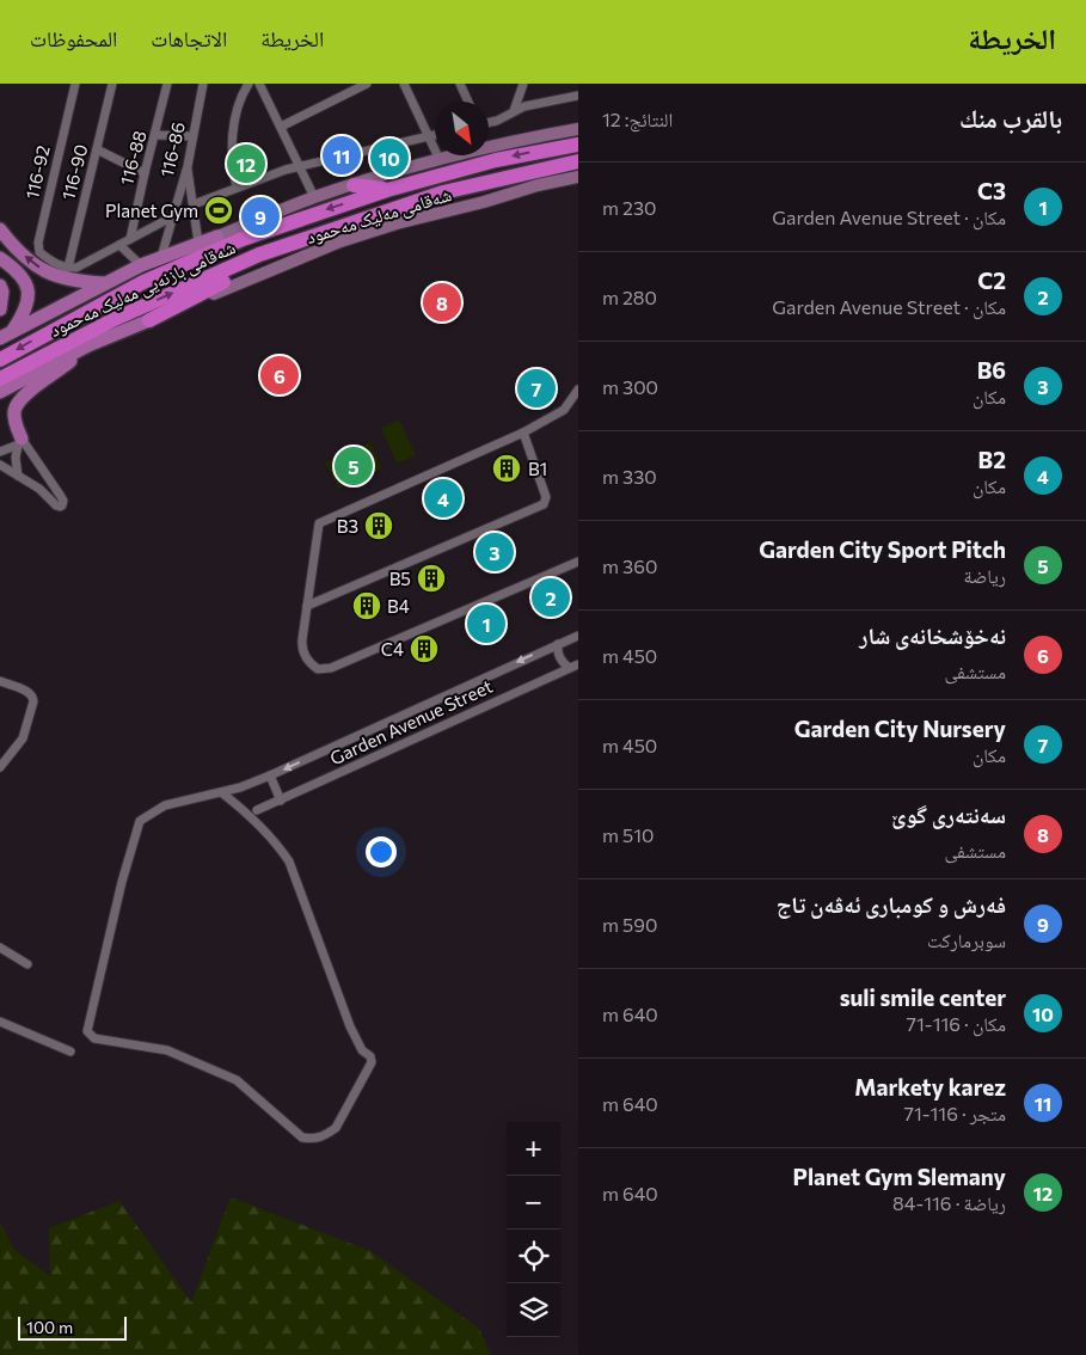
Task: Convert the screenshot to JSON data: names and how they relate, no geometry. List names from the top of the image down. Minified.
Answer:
{"streets":{"highway":["شەقامی بازنەیی مەلیک مەحمود"],"main road":["شەقامی مەلیک مەحمود"],"street":["116-86","116-88","116-92","116-90","Garden Avenue Street"]},"crossings":[["116-92","116-90"]],"places":{"sports":["Planet Gym"],"building":["B1","B3","B5","B4","C4"]},"scale_bar":"100 m","north":"bottom right","page":{"header":"الخريطة","nav":["الخريطة","الاتجاهات","المحفوظات"],"heading":["بالقرب منك","النتائج: 12"],"pins":["11","10","12","9","8","6","7","5","4","3","2","1"],"list":[{"mark":"1","name":"C3","note":"مكان · Garden Avenue Street","value":"230 m"},{"mark":"2","name":"C2","note":"مكان · Garden Avenue Street","value":"280 m"},{"mark":"3","name":"B6","note":"مكان","value":"300 m"},{"mark":"4","name":"B2","note":"مكان","value":"330 m"},{"mark":"5","name":"Garden City Sport Pitch","note":"رياضة","value":"360 m"},{"mark":"6","name":"نەخۆشخانەی شار","note":"مستشفى","value":"450 m"},{"mark":"7","name":"Garden City Nursery","note":"مكان","value":"450 m"},{"mark":"8","name":"سەنتەری گوێ","note":"مستشفى","value":"510 m"},{"mark":"9","name":"فەرش و کومباری ئەڤەن تاج","note":"سوبرماركت","value":"590 m"},{"mark":"10","name":"suli smile center","note":"مكان · 116-71","value":"640 m"},{"mark":"11","name":"Markety karez","note":"متجر · 116-71","value":"640 m"},{"mark":"12","name":"Planet Gym Slemany","note":"رياضة · 116-84","value":"640 m"}],"map_buttons":["+","−"],"scale":"100 m"}}
